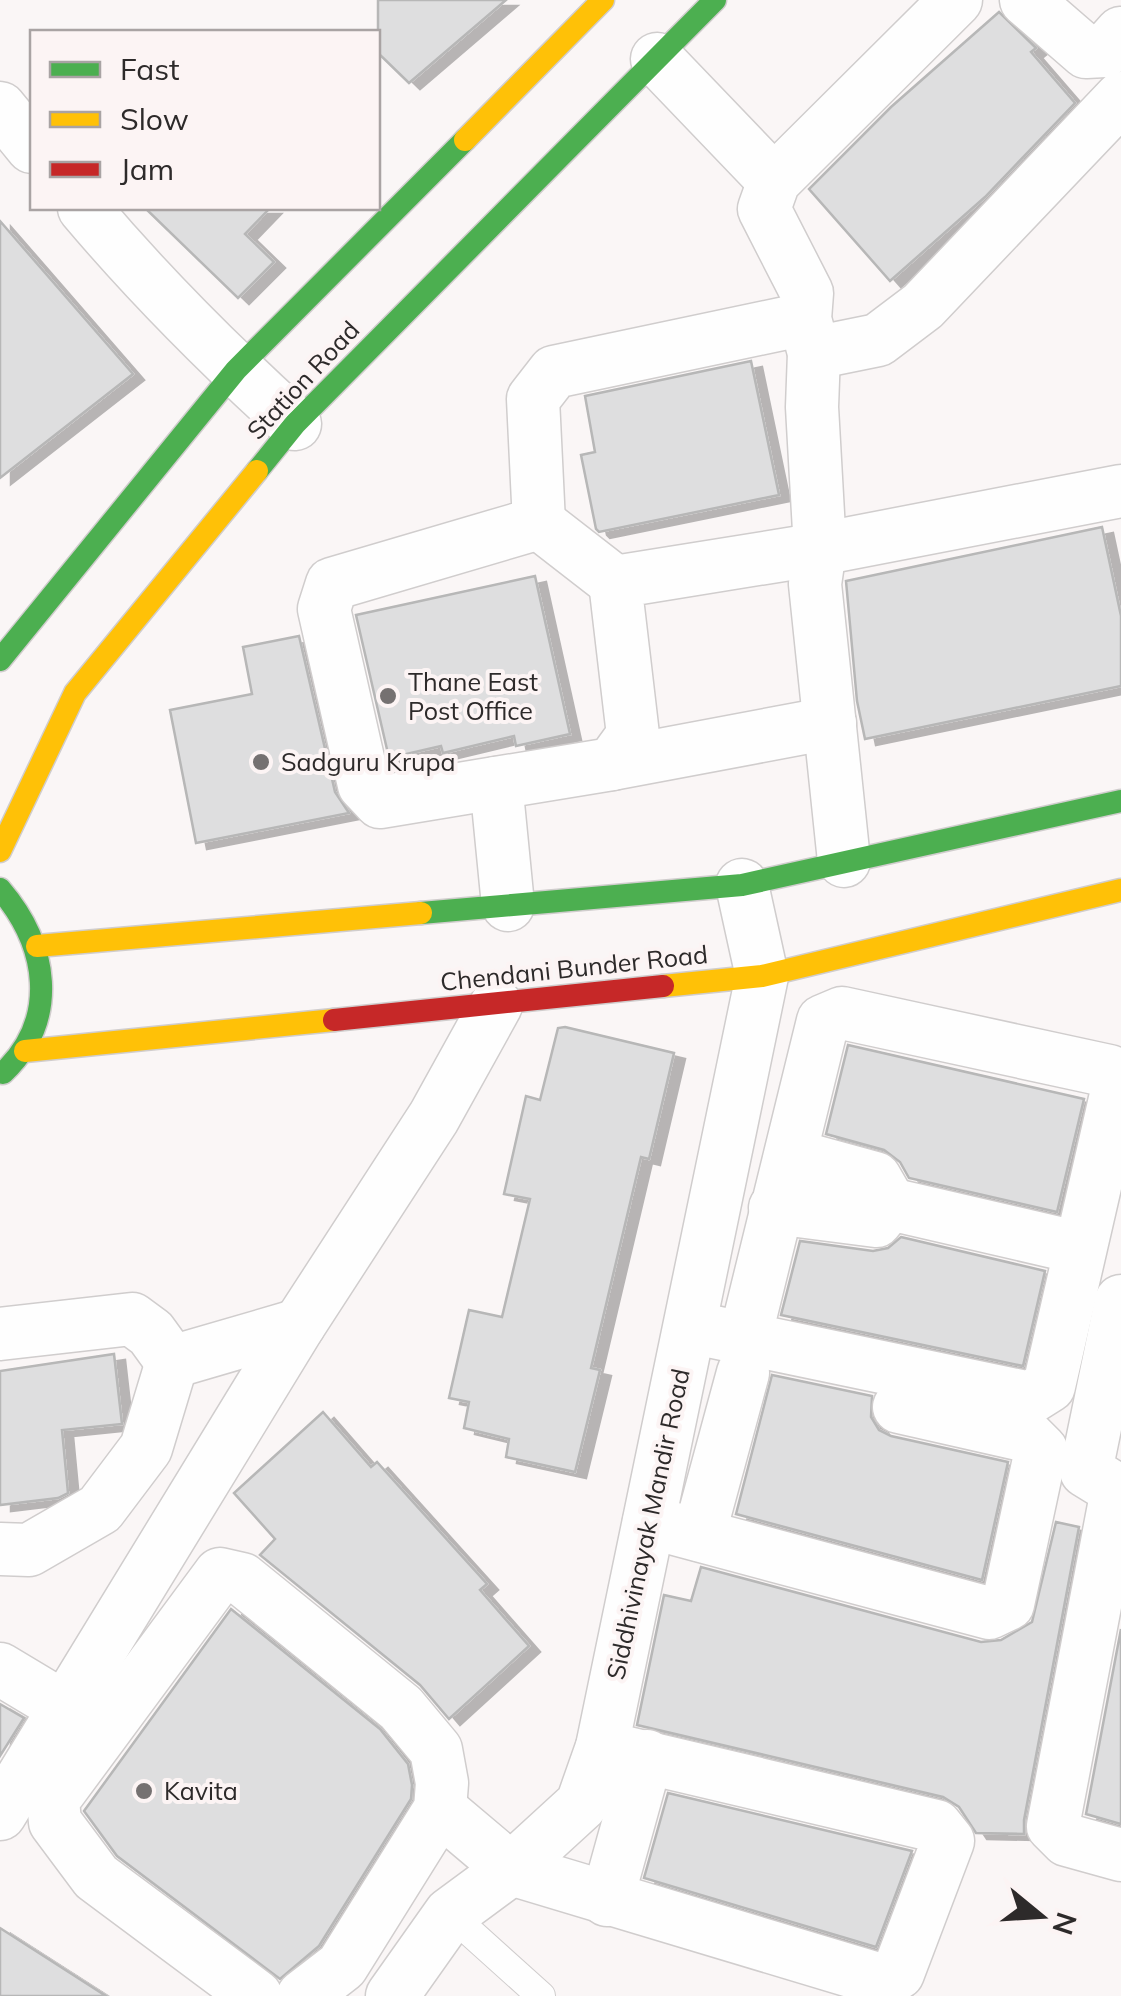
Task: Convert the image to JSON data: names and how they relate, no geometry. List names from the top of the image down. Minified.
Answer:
{"streets":{"main road":["Station Road","Chendani Bunder Road"],"street":["Siddhivinayak Mandir Road"]},"crossings":[["Chendani Bunder Road","Siddhivinayak Mandir Road"]],"places":["Thane East Post Office","Sadguru Krupa","Kavita"],"legend":["Fast","Slow","Jam"],"north":"right"}
